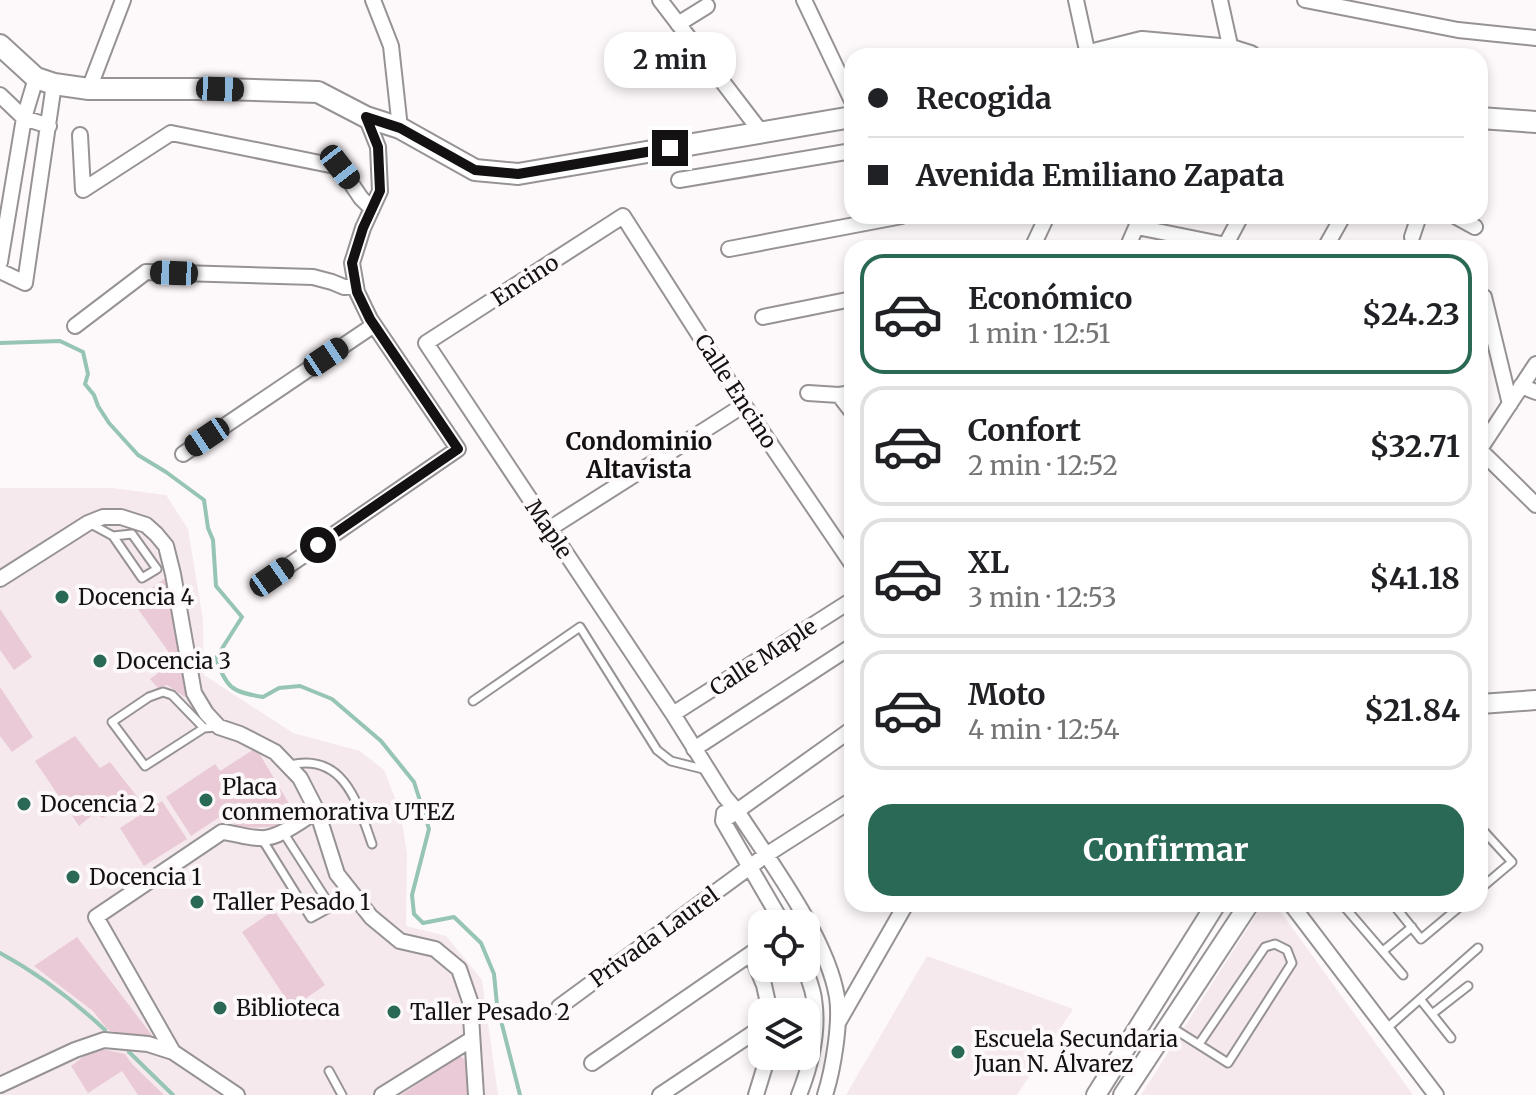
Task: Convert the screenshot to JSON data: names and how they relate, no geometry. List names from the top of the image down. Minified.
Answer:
{"streets":{"street":["Encino","Calle Encino","Maple","Calle Maple","Privada Laurel"]},"crossings":[["Encino","Calle Encino"],["Encino","Maple"],["Maple","Calle Maple"],["Maple","Privada Laurel"]],"districts":["Condominio Altavista"],"places":["Docencia 4","Docencia 3","Placa conmemorativa UTEZ","Docencia 2","Docencia 1","Taller Pesado 1","Biblioteca","Taller Pesado 2","Escuela Secundaria Juan N. Álvarez"],"page":{"bubble":"2 min","banner":["Recogida","Avenida Emiliano Zapata"],"list":[{"name":"Económico","note":"1 min · 12:51","value":"$24.23"},{"name":"Confort","note":"2 min · 12:52","value":"$32.71"},{"name":"XL","note":"3 min · 12:53","value":"$41.18"},{"name":"Moto","note":"4 min · 12:54","value":"$21.84"}],"buttons":"Confirmar"}}
